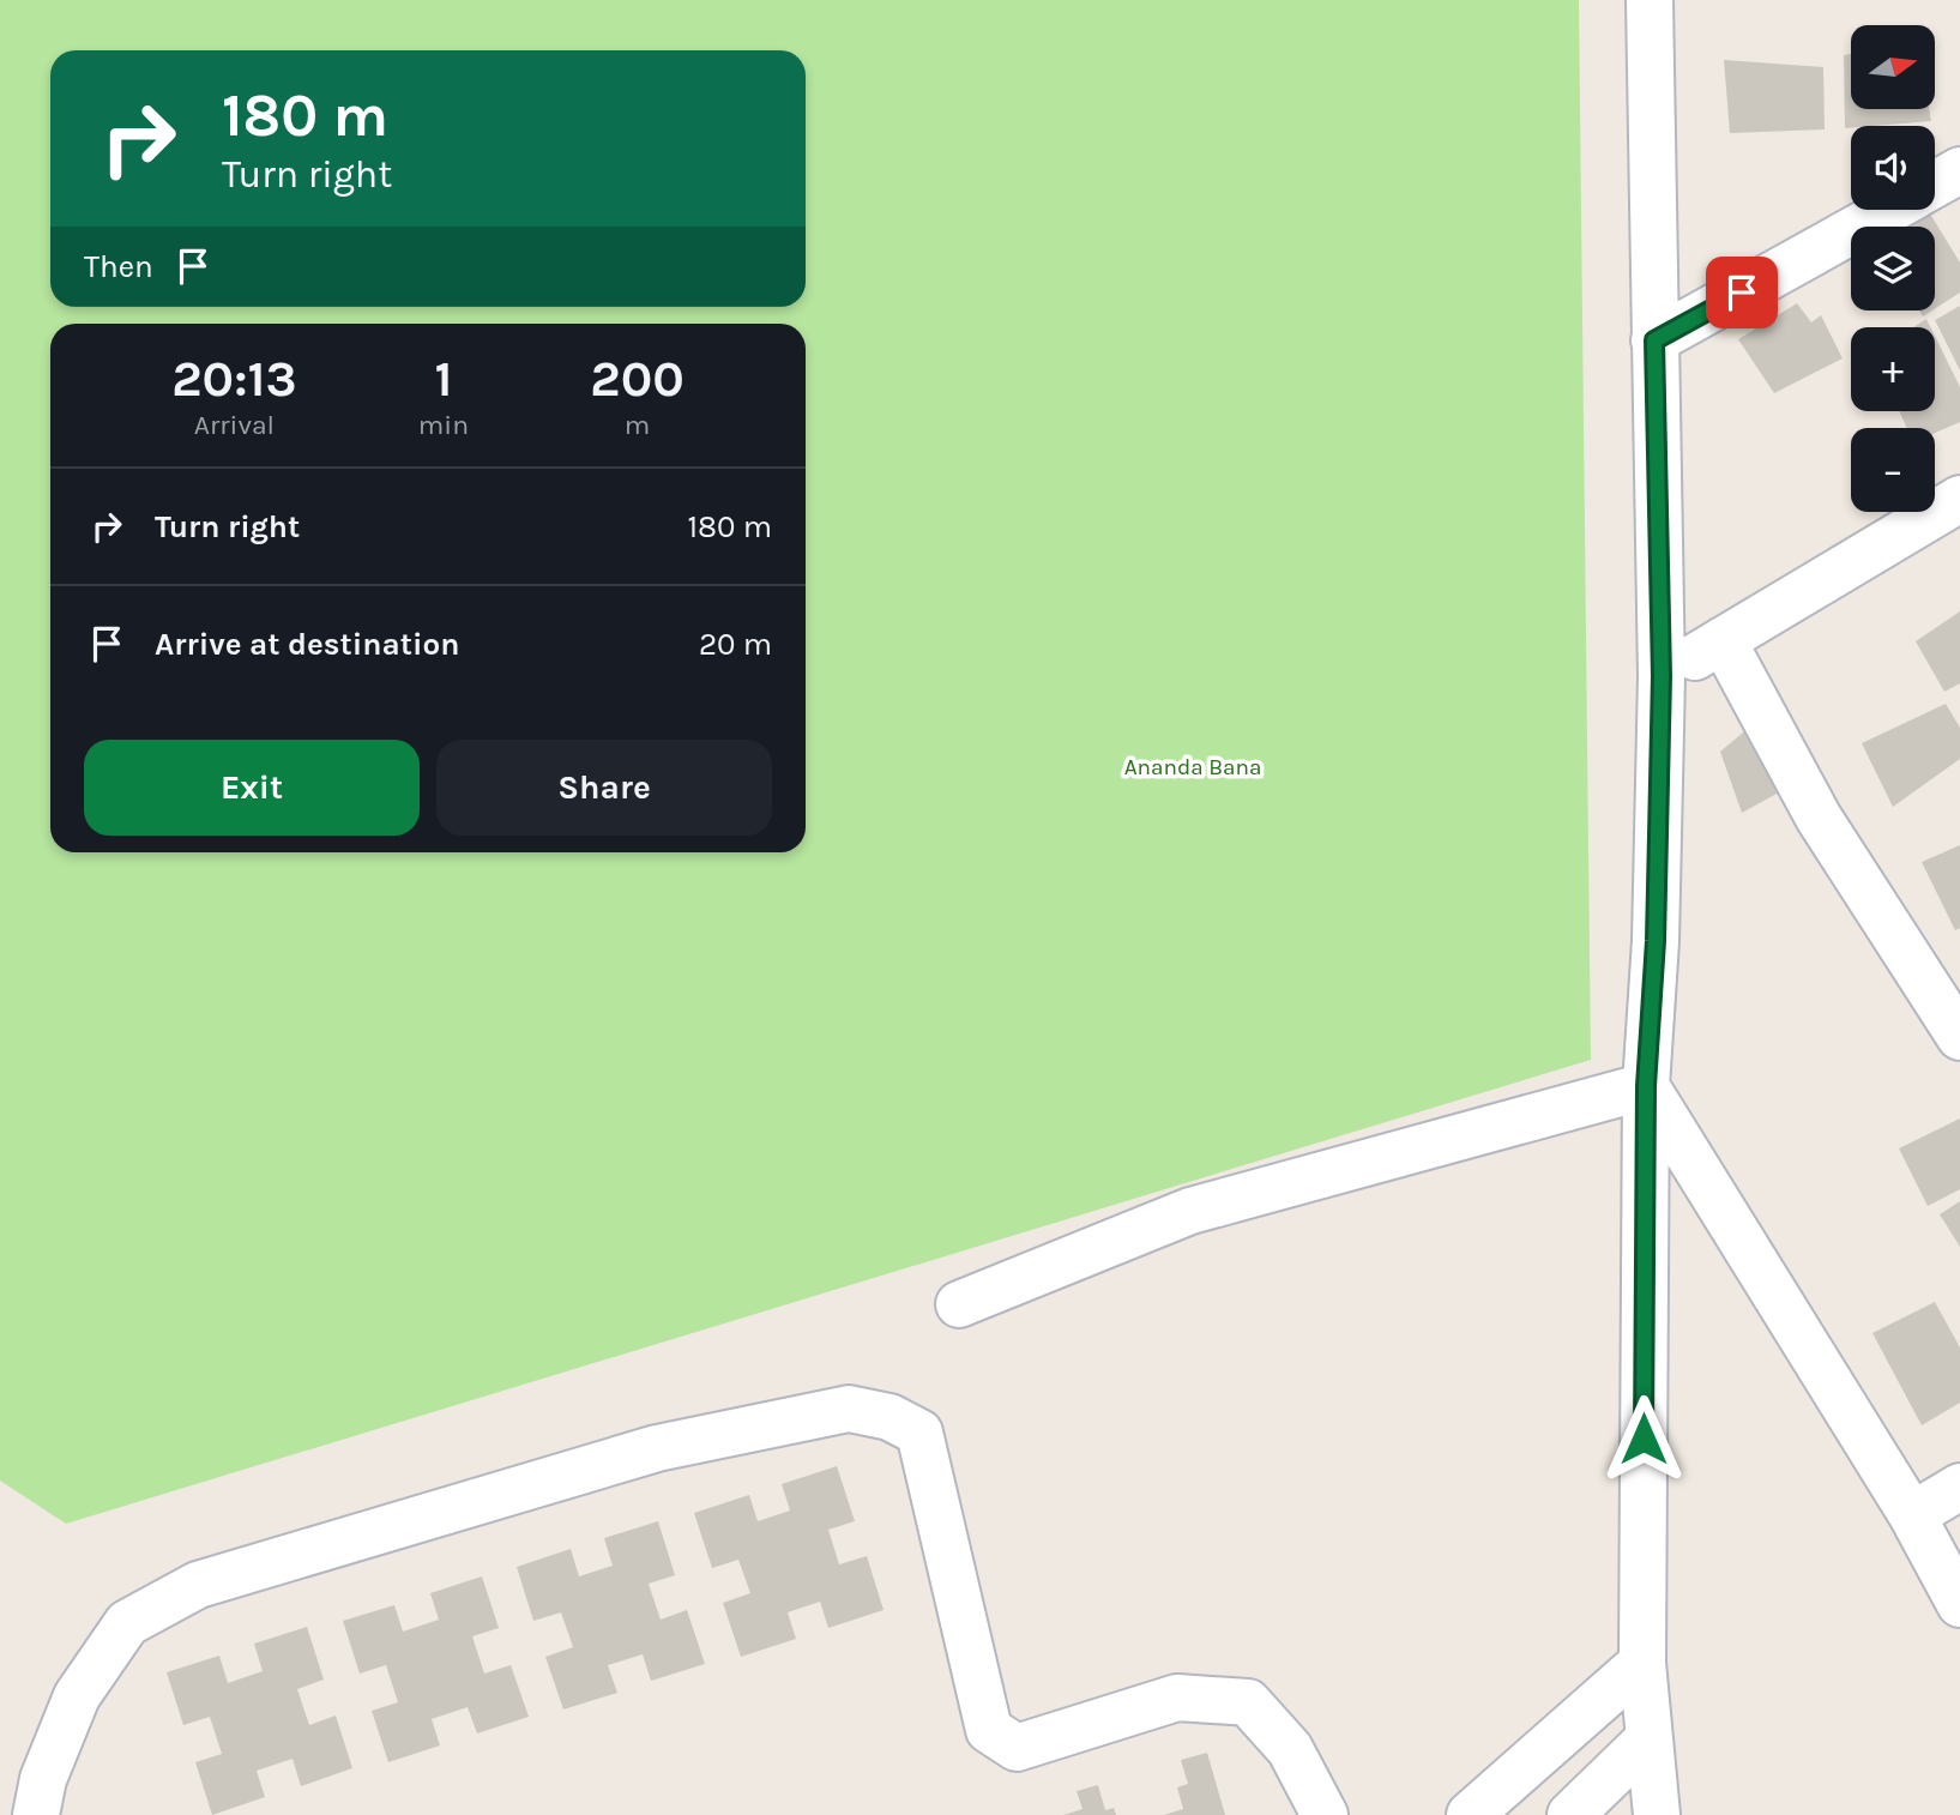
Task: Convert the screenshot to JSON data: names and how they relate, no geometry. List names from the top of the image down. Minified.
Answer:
{"parks":["Ananda Bana"],"north":"right","page":{"map_buttons":["+","−"],"turn":["180 m","Turn right"],"then":"Then","eta":["20:13","Arrival","1","min","200","m"],"list":[{"name":"Turn right","value":"180 m"},{"name":"Arrive at destination","value":"20 m"}],"buttons":["Exit","Share"]}}
